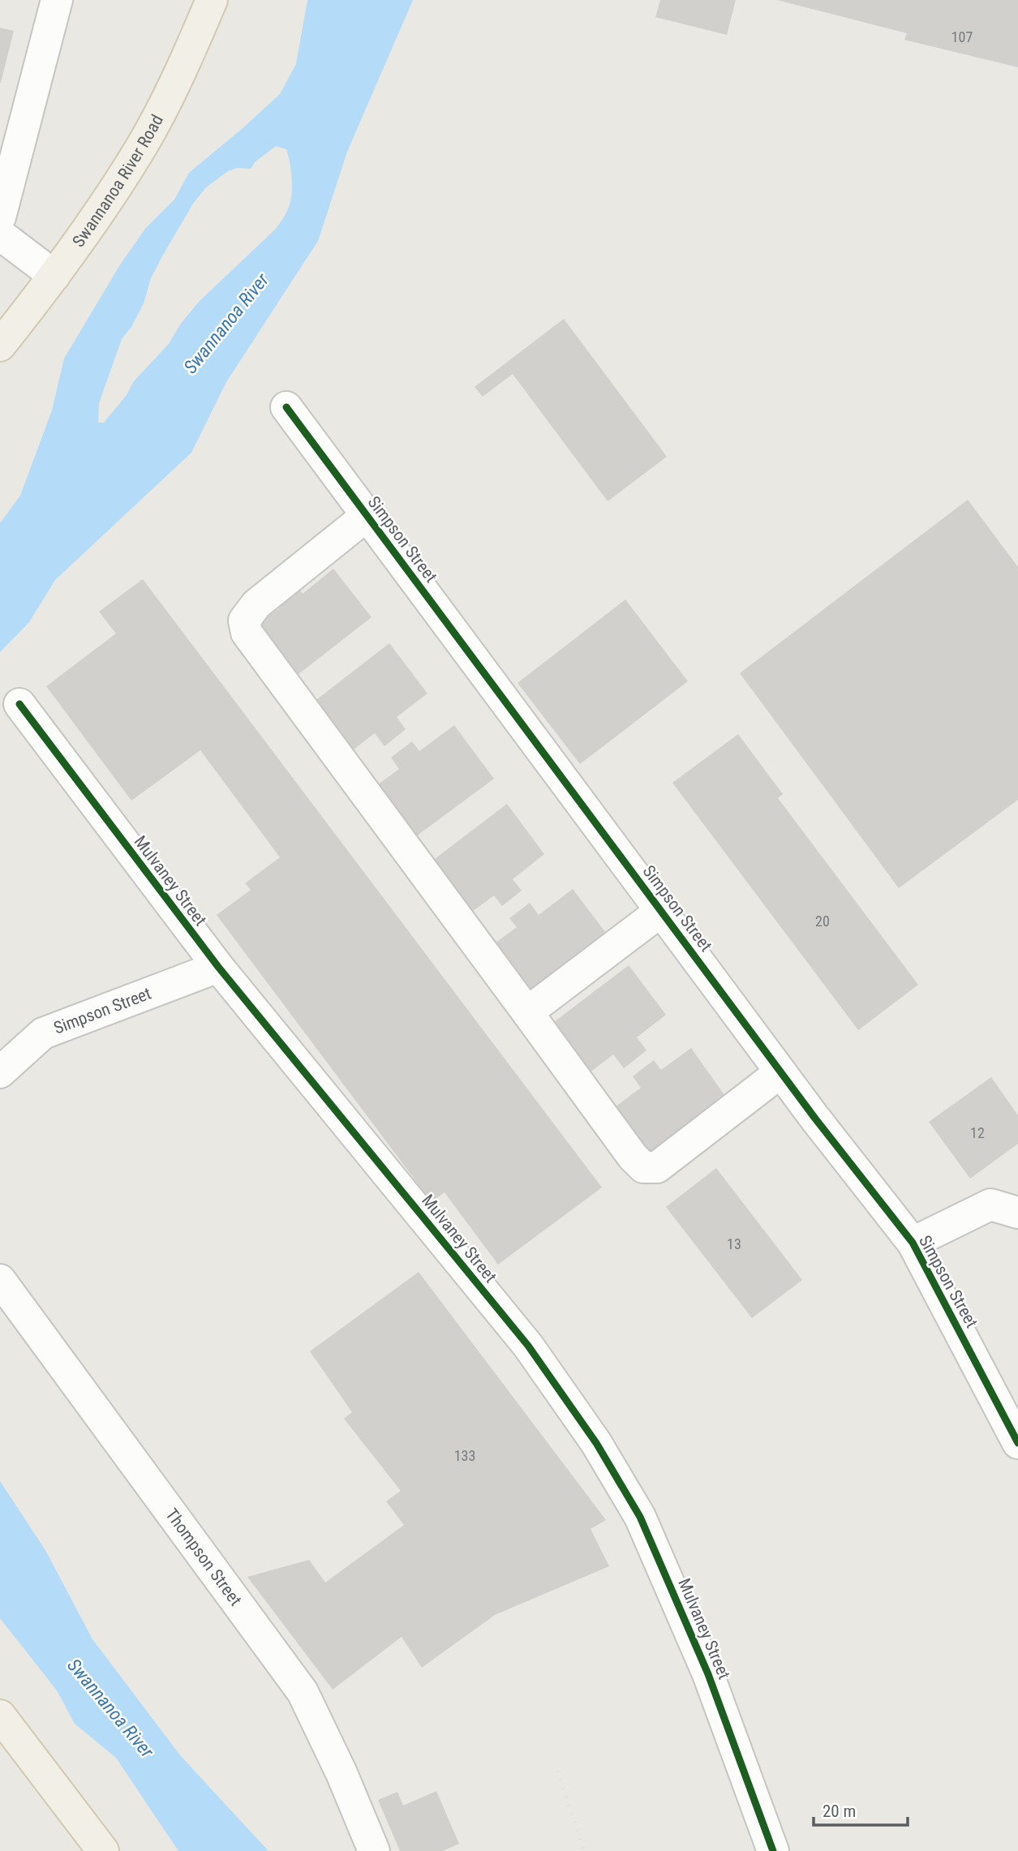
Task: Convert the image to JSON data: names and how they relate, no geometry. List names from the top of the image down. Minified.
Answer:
{"streets":{"main road":["Swannanoa River Road"],"street":["Simpson Street","Mulvaney Street","Thompson Street"]},"crossings":[["Simpson Street","Mulvaney Street"]],"water":["Swannanoa River"],"house_numbers":["107","20","12","13","133"],"scale_bar":"20 m"}
